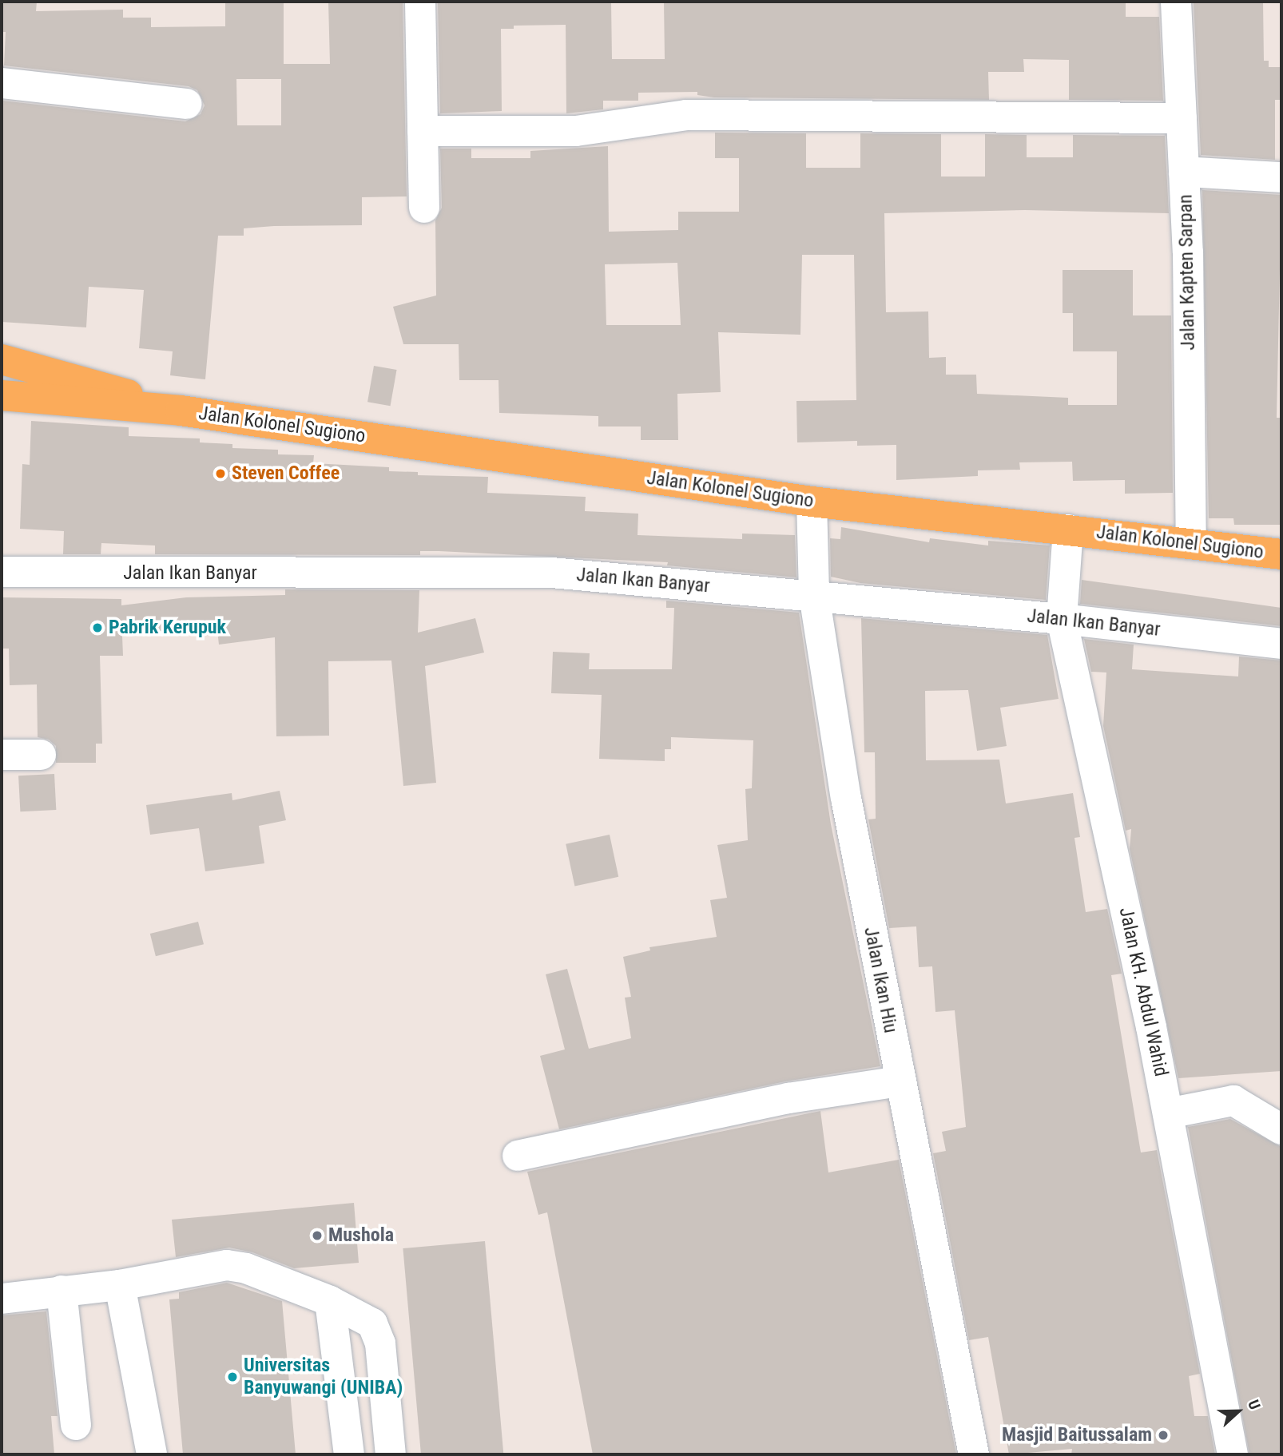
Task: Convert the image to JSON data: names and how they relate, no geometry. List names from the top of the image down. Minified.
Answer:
{"streets":{"main road":["Jalan Kolonel Sugiono"],"street":["Jalan Kapten Sarpan","Jalan Ikan Banyar","Jalan Ikan Hiu","Jalan KH. Abdul Wahid"]},"crossings":[["Jalan Kapten Sarpan","Jalan Kolonel Sugiono"],["Jalan Kolonel Sugiono","Jalan Ikan Hiu"],["Jalan Kolonel Sugiono","Jalan KH. Abdul Wahid"],["Jalan Ikan Banyar","Jalan Ikan Hiu"],["Jalan Ikan Banyar","Jalan KH. Abdul Wahid"]],"places":["Steven Coffee","Pabrik Kerupuk","Mushola","Universitas Banyuwangi (UNIBA)","Masjid Baitussalam"],"north":"right"}
